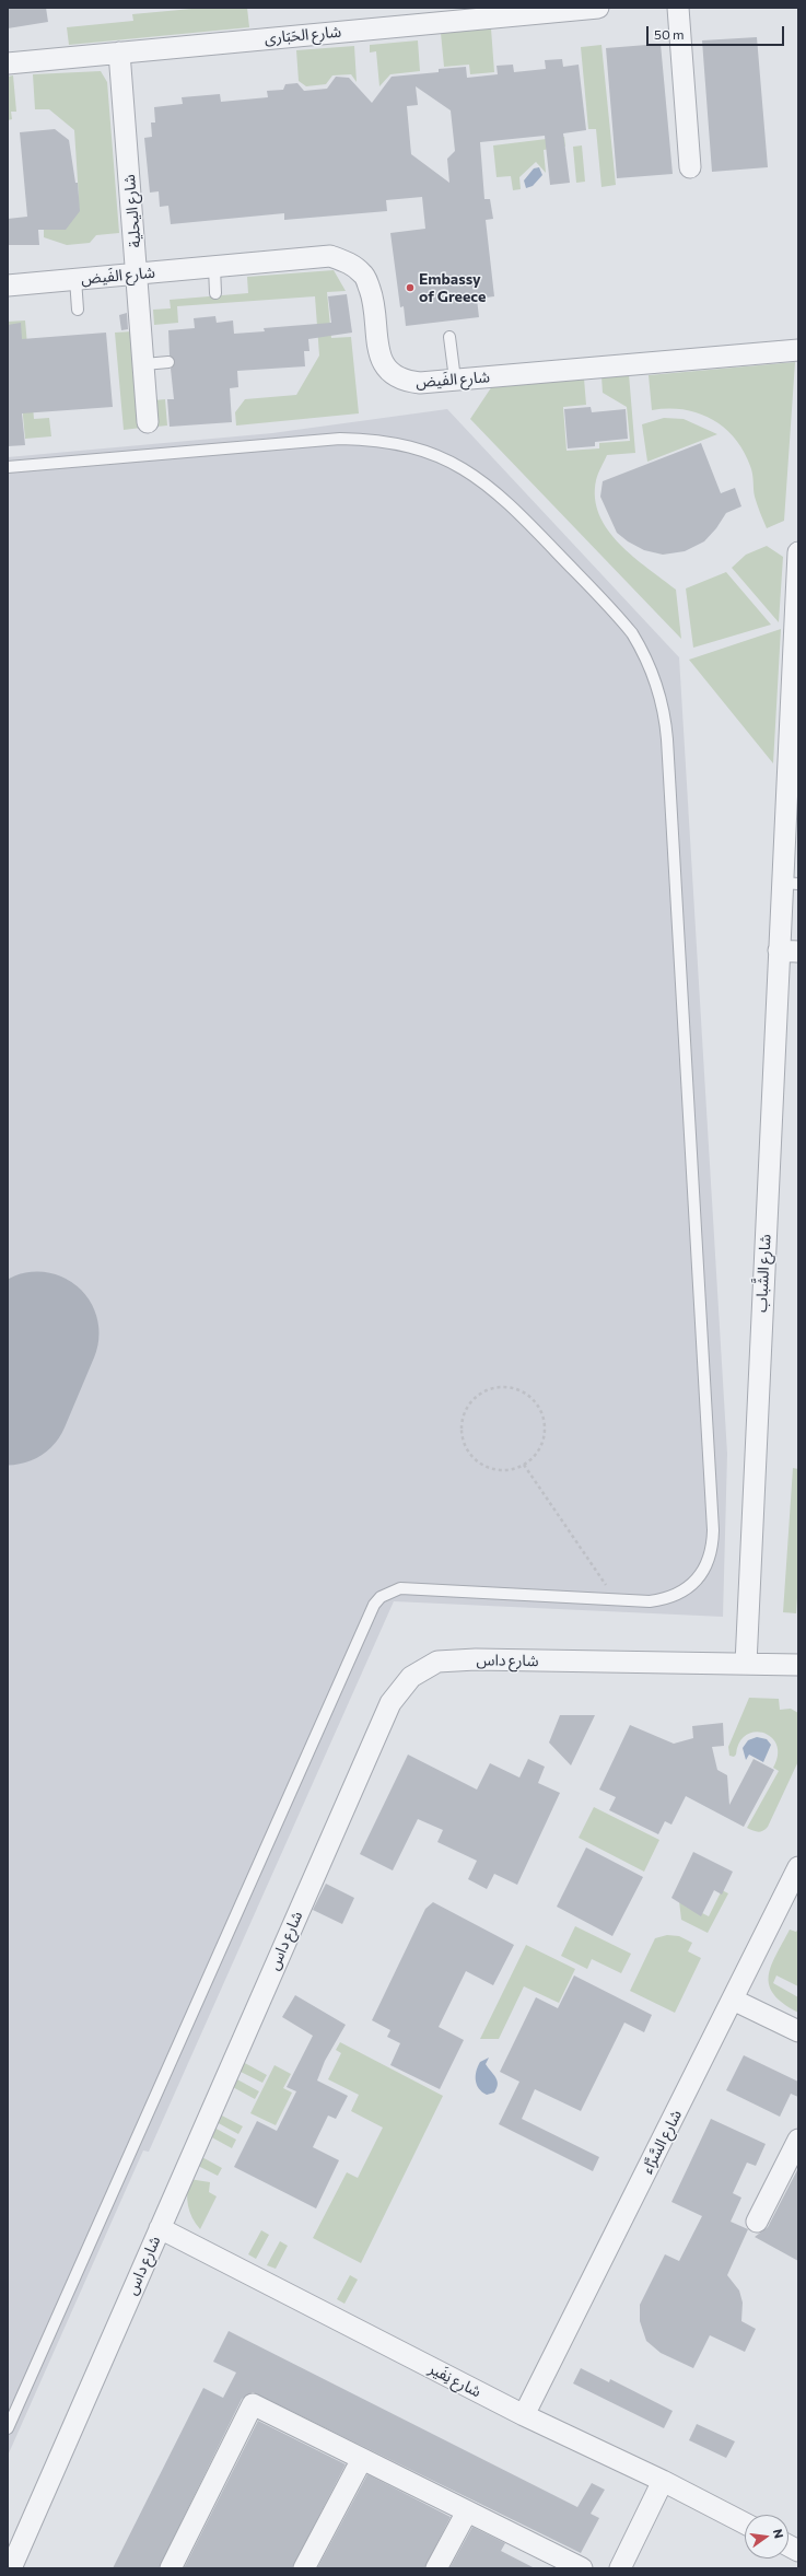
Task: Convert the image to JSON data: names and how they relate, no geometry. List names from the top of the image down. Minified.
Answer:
{"streets":{"street":["شارع الحَبَارى","شارع اليحلية","شارع الفَيض","شارع الشَّباب","شارع داس","شارع السَّرَّاء","شارع نِفَير"]},"crossings":[["شارع الحَبَارى","شارع اليحلية"],["شارع اليحلية","شارع الفَيض"],["شارع الشَّباب","شارع داس"],["شارع داس","شارع نِفَير"],["شارع السَّرَّاء","شارع نِفَير"]],"places":["Embassy of Greece"],"scale_bar":"50 m","north":"right"}
